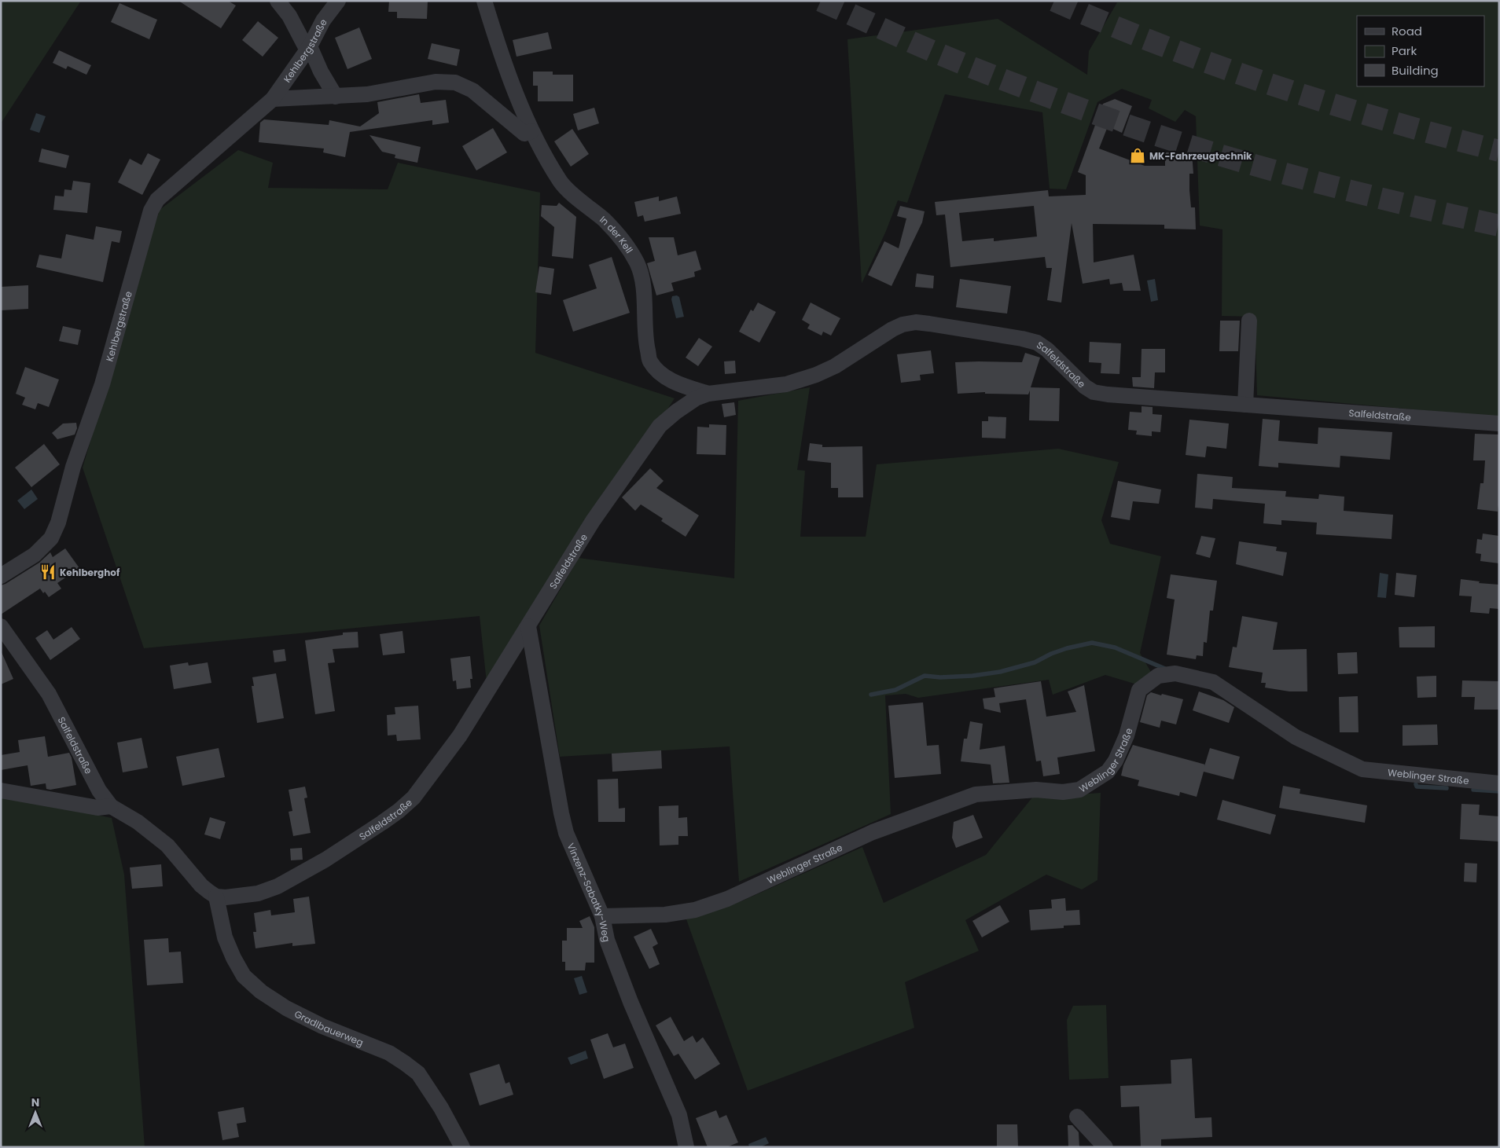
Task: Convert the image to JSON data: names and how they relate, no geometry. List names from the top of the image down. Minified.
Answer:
{"streets":{"street":["Kehlbergstraße","In der Kell","Salfeldstraße","Weblinger Straße","Vinzenz-Sabatky-Weg","Gradlbauerweg"]},"crossings":[["Kehlbergstraße","In der Kell"],["In der Kell","Salfeldstraße"],["Salfeldstraße","Vinzenz-Sabatky-Weg"],["Salfeldstraße","Gradlbauerweg"],["Weblinger Straße","Vinzenz-Sabatky-Weg"]],"places":{"shop":["MK-Fahrzeugtechnik"],"restaurant":["Kehlberghof"]},"legend":["Road","Park","Building"],"north":"top"}
